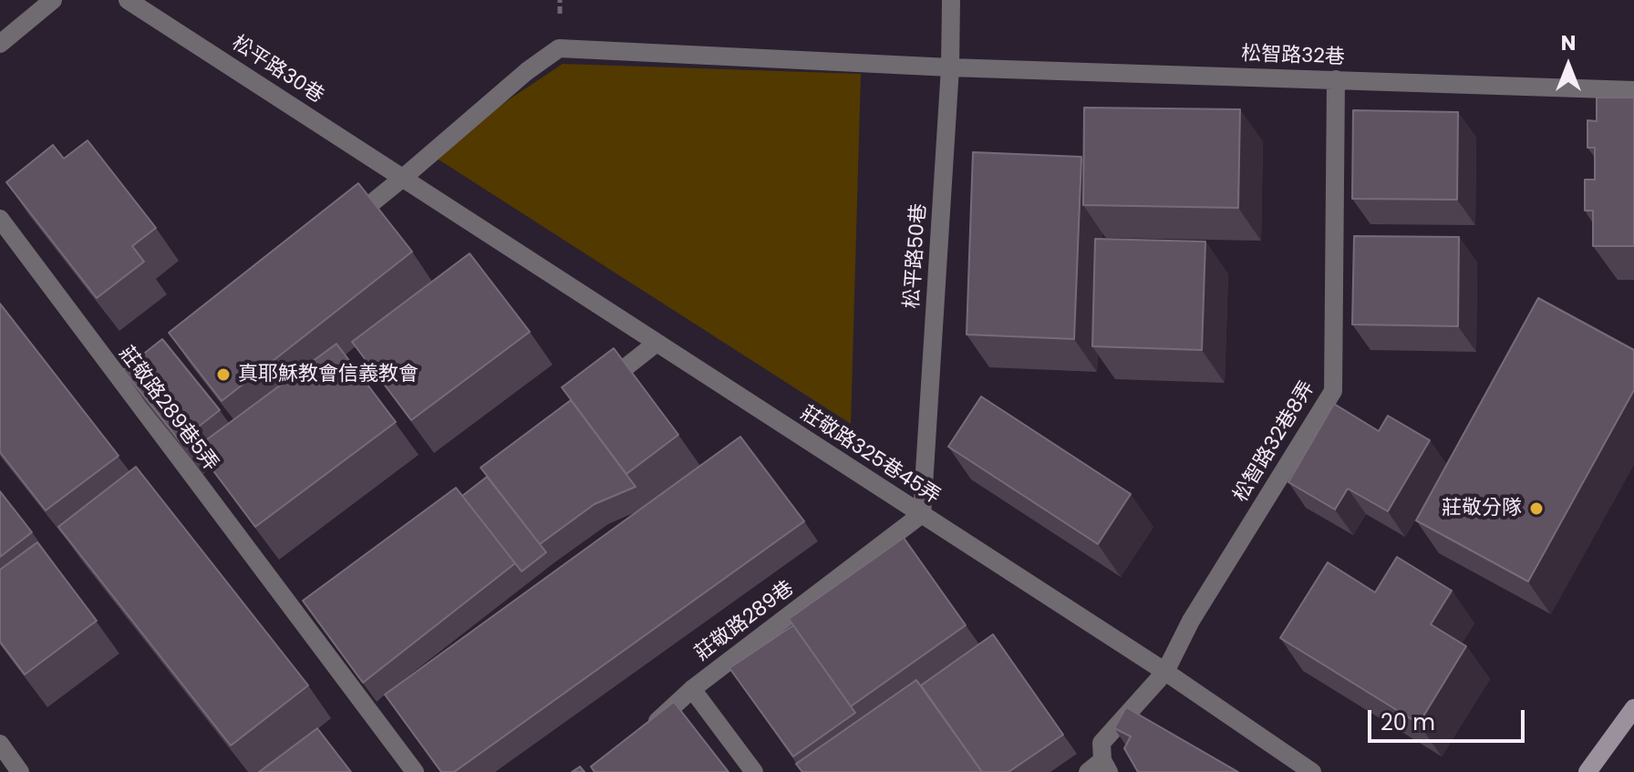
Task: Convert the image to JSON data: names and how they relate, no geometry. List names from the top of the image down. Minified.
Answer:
{"streets":{"street":["松智路32巷","松平路30巷","松平路50巷","莊敬路289巷5弄","松智路32巷8弄","莊敬路325巷45弄","莊敬路289巷"]},"crossings":[["松智路32巷","松平路30巷"],["松智路32巷","松平路50巷"],["松智路32巷","松智路32巷8弄"],["松智路32巷","莊敬路325巷45弄"],["松平路30巷","莊敬路325巷45弄"],["松平路50巷","莊敬路325巷45弄"],["松平路50巷","莊敬路289巷"],["松智路32巷8弄","莊敬路325巷45弄"],["莊敬路325巷45弄","莊敬路289巷"]],"places":["真耶穌教會信義教會","莊敬分隊"],"scale_bar":"20 m","north":"top"}
